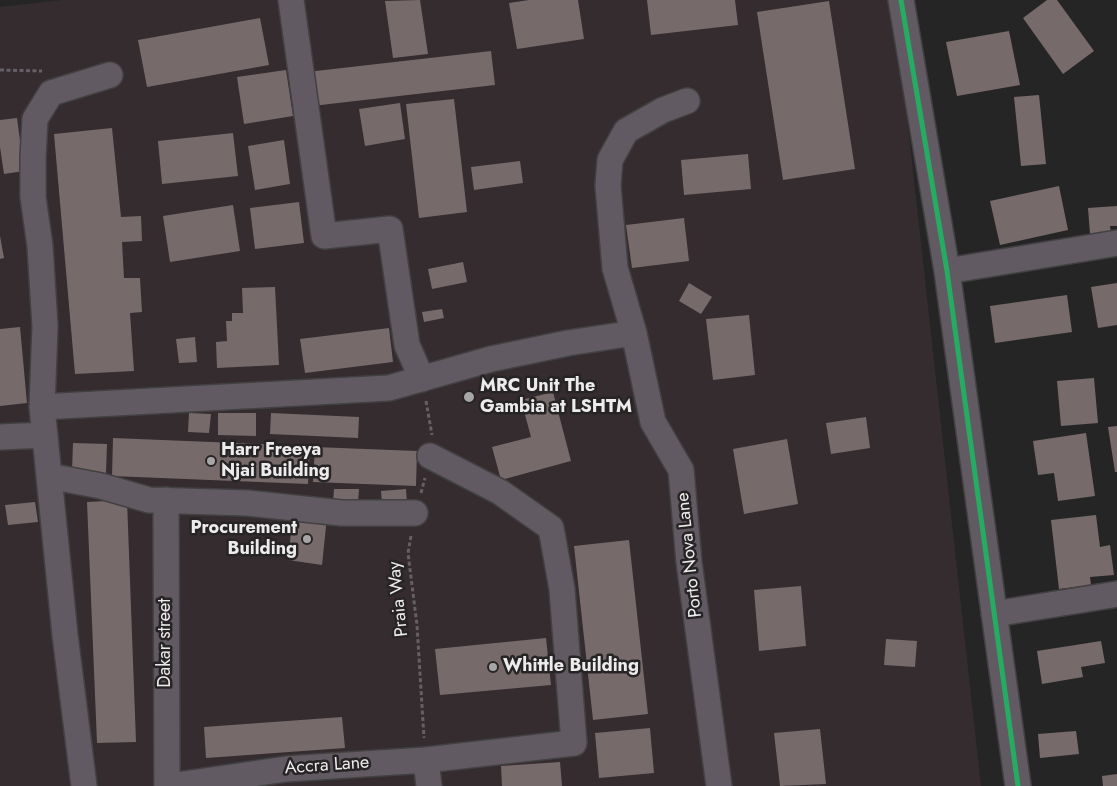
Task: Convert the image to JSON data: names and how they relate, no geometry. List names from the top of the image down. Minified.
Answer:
{"streets":{"street":["Porto Nova Lane","Dakar street","Accra Lane"],"path":["Praia Way"]},"crossings":[["Praia Way","Accra Lane"],["Dakar street","Accra Lane"]],"places":["MRC Unit The Gambia at LSHTM","Harr Freeya Njai Building","Procurement Building","Whittle Building"]}
